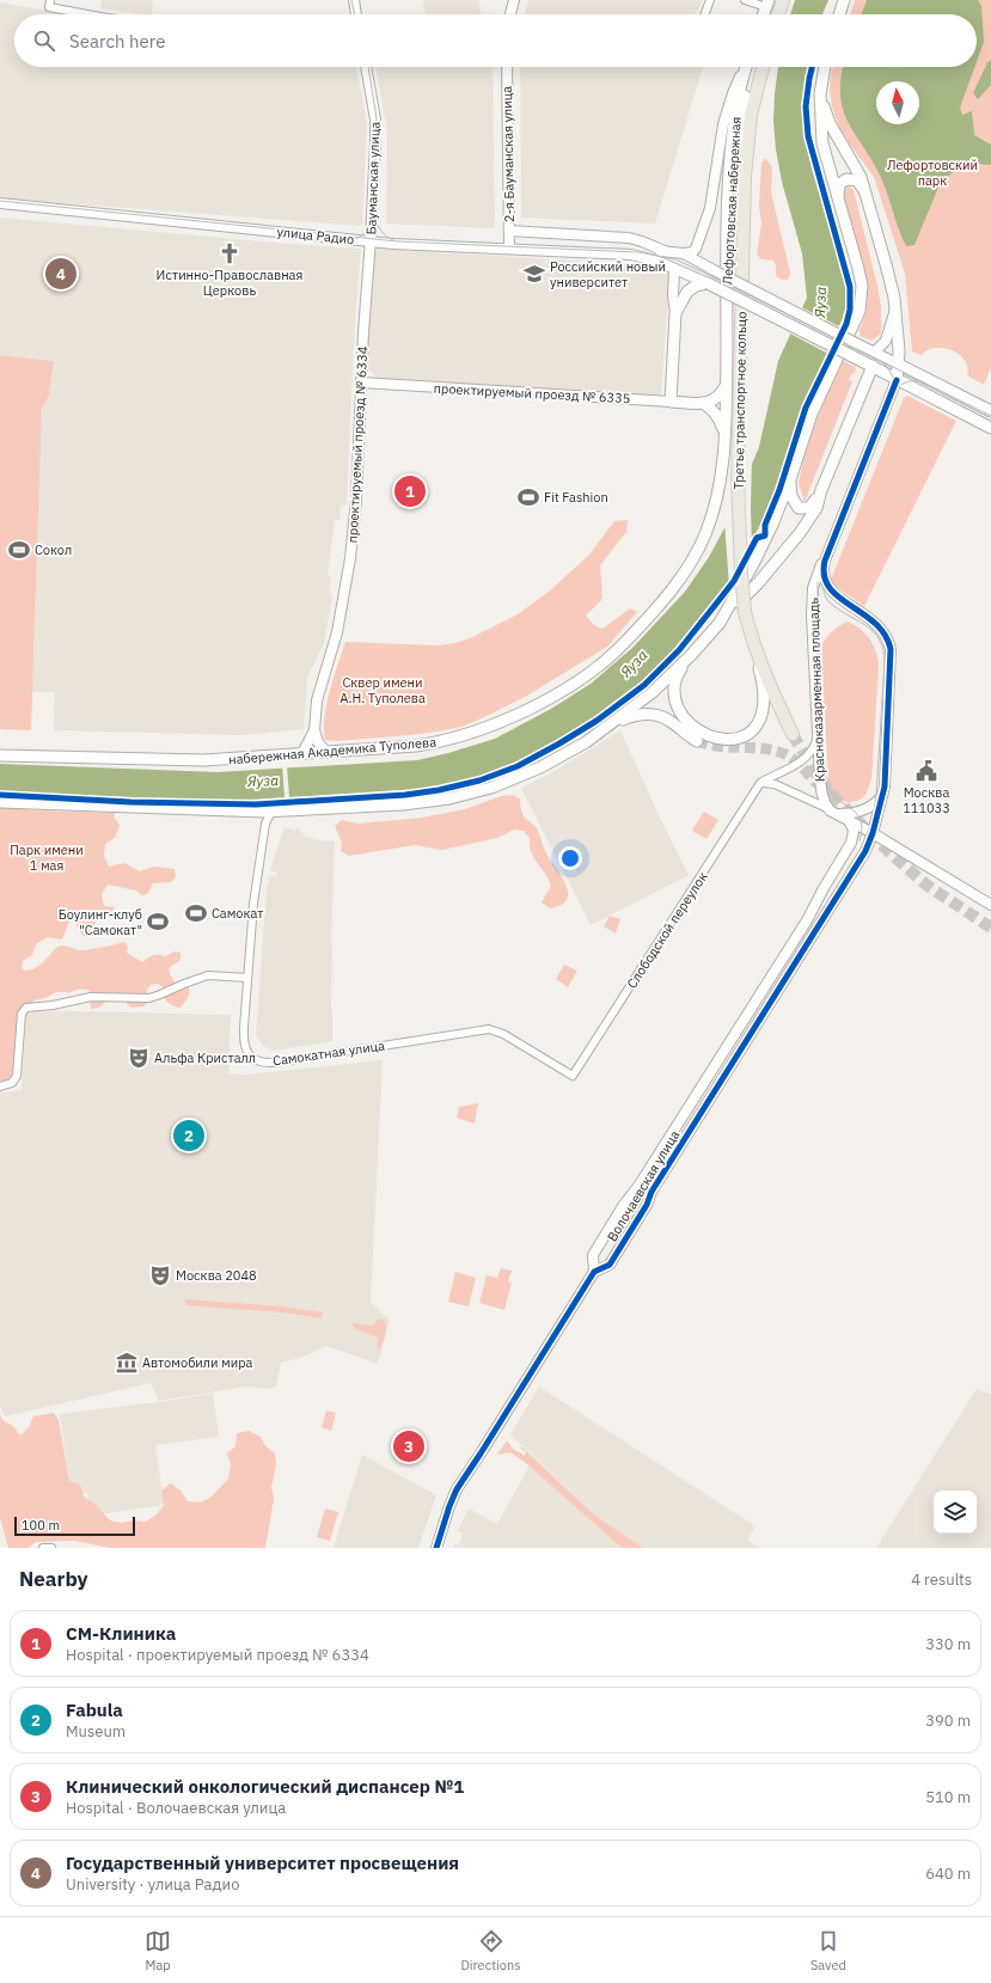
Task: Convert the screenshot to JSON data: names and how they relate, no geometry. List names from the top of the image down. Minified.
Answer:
{"streets":{"main road":["Лефортовская набережная","проектируемый проезд № 6335","Третье транспортное кольцо","набережная Академика Туполева"],"street":["2-я Бауманская улица","Бауманская улица","улица Радио","проектируемый проезд № 6334","Красноказарменная площадь","Слободской переулок","Самокатная улица","Волочаевская улица"]},"crossings":[["2-я Бауманская улица","улица Радио"],["Бауманская улица","улица Радио"],["Бауманская улица","проектируемый проезд № 6334"],["Лефортовская набережная","набережная Академика Туполева"],["улица Радио","проектируемый проезд № 6334"],["проектируемый проезд № 6335","проектируемый проезд № 6334"],["проектируемый проезд № 6334","набережная Академика Туполева"],["Красноказарменная площадь","Волочаевская улица"],["Слободской переулок","Самокатная улица"]],"water":["Яуза"],"parks":["Лефортовский парк","Сквер имени А.Н. Туполева","Парк имени 1 мая"],"places":{"church":["Истинно-Православная Церковь"],"school or university":["Российский новый университет"],"sports":["Fit Fashion","Сокол","Самокат","Боулинг-клуб \"Самокат\""],"public building":["Москва 111033"],"theatre":["Альфа Кристалл","Москва 2048"],"museum":["Автомобили мира"]},"scale_bar":"100 m","north":"top","page":{"search":"Search here","pins":["4","1","2","3"],"scale":"100 m","heading":["Nearby","4 results"],"list":[{"mark":"1","name":"СМ-Клиника","note":"Hospital · проектируемый проезд № 6334","value":"330 m"},{"mark":"2","name":"Fabula","note":"Museum","value":"390 m"},{"mark":"3","name":"Клинический онкологический диспансер №1","note":"Hospital · Волочаевская улица","value":"510 m"},{"mark":"4","name":"Государственный университет просвещения","note":"University · улица Радио","value":"640 m"}],"nav":["Map","Directions","Saved"]}}
